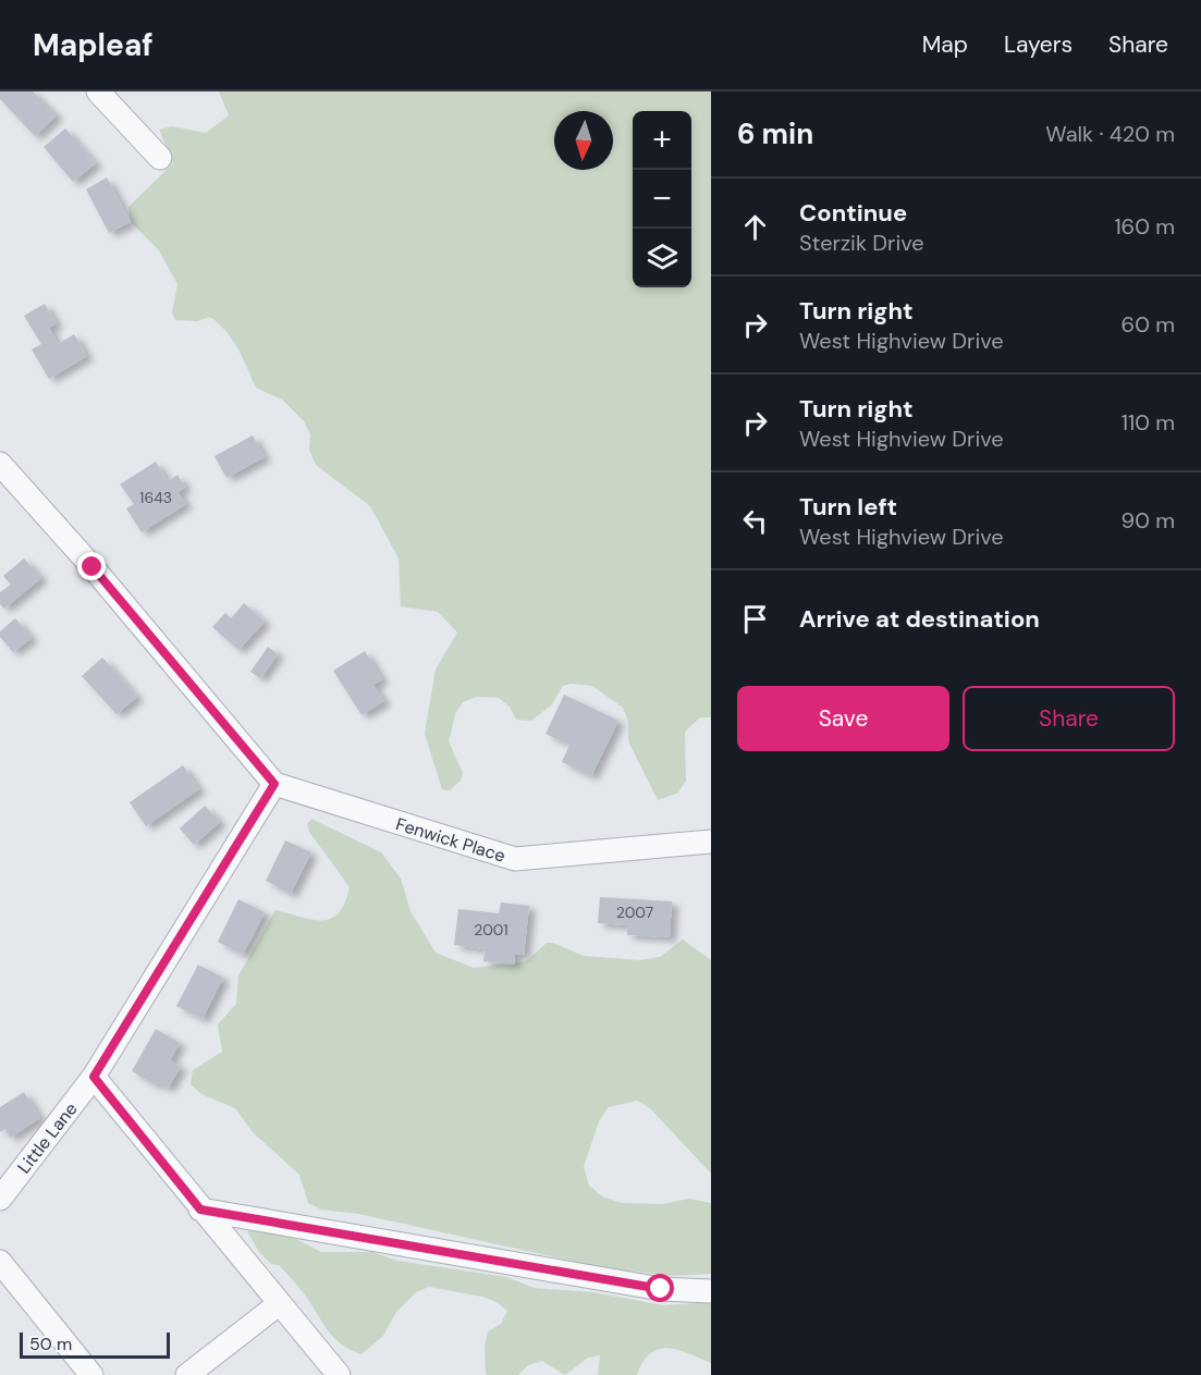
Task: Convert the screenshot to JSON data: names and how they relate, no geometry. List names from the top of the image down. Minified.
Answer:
{"streets":{"street":["Fenwick Place","Little Lane"]},"crossings":[["Fenwick Place","Little Lane"]],"house_numbers":["1643","2007","2001"],"scale_bar":"50 m","north":"bottom","page":{"header":"Mapleaf","nav":["Map","Layers","Share"],"heading":["6 min","Walk · 420 m"],"map_buttons":["+","−"],"list":[["Continue","Sterzik Drive","160 m"],["Turn right","West Highview Drive","60 m"],["Turn right","West Highview Drive","110 m"],["Turn left","West Highview Drive","90 m"],"Arrive at destination"],"buttons":["Save","Share"],"scale":"50 m"}}
